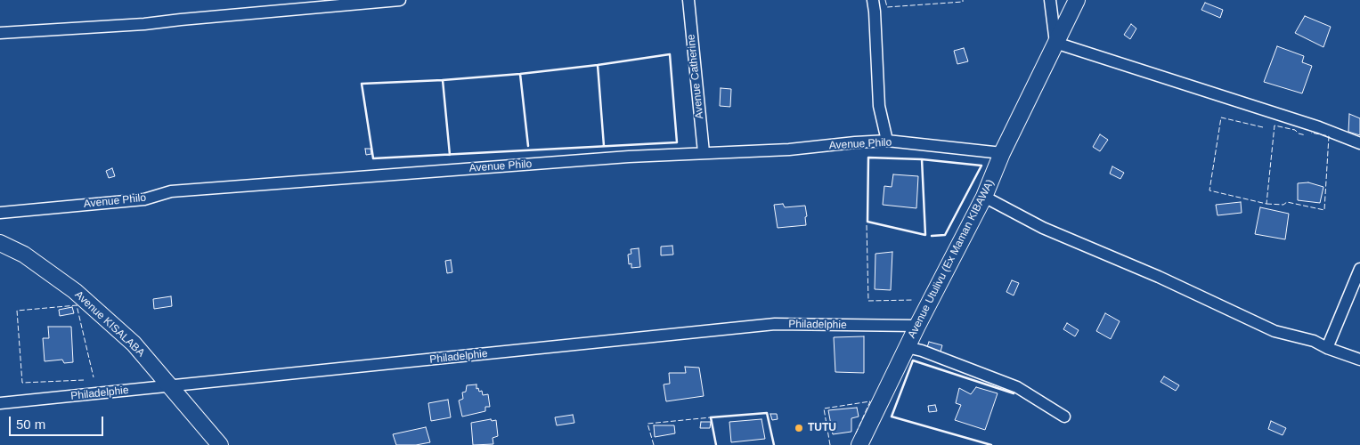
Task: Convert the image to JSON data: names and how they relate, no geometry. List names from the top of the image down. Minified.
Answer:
{"streets":{"street":["Avenue Catherine","Avenue Philo","Avenue Utulivu (Ex Maman KIBAWA)","Avenue KISALABA","Philadelphie"]},"crossings":[["Avenue Catherine","Avenue Philo"],["Avenue Philo","Avenue Utulivu (Ex Maman KIBAWA)"],["Avenue Utulivu (Ex Maman KIBAWA)","Philadelphie"],["Avenue KISALABA","Philadelphie"]],"places":["TUTU"],"scale_bar":"50 m"}
